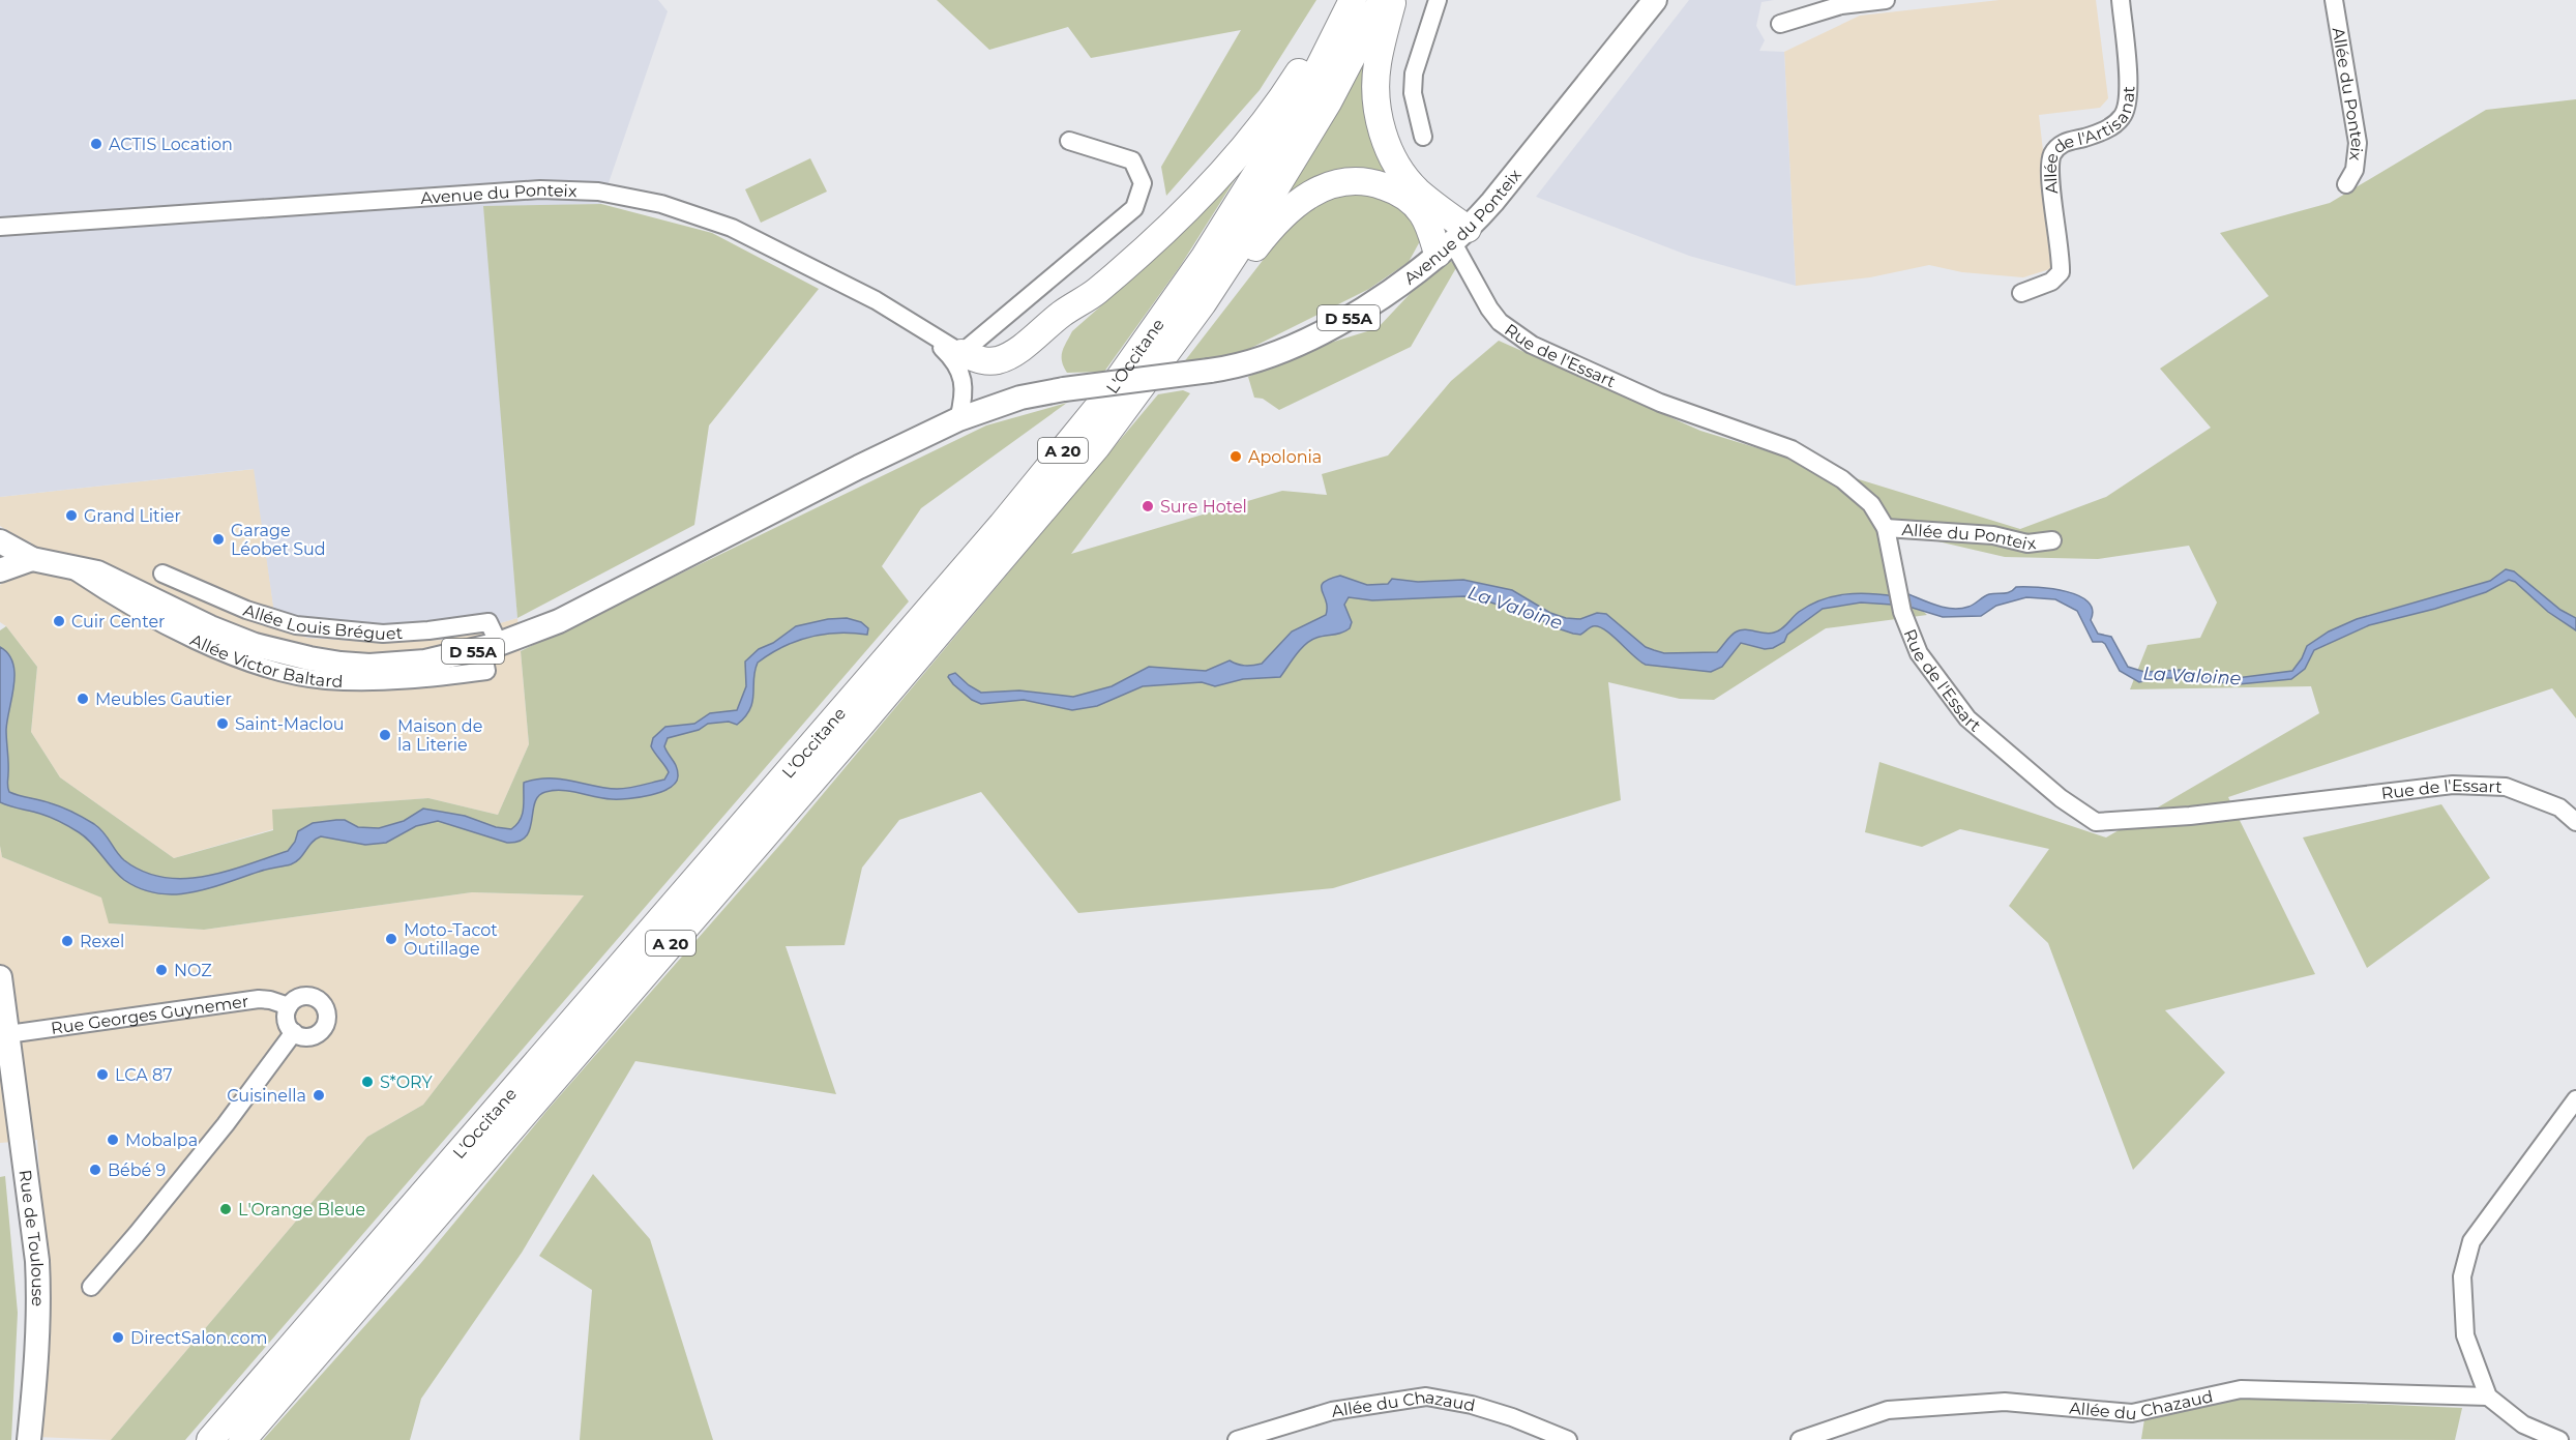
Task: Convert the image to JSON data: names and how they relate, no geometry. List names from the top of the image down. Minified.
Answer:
{"streets":{"highway":["L'Occitane","A 20"],"main road":["Avenue du Ponteix","D 55A","Rue de Toulouse"],"street":["Allée du Ponteix","Allée de l'Artisanat","Rue de l'Essart","Allée Louis Bréguet","Allée Victor Baltard","Rue Georges Guynemer","Allée du Chazaud"]},"crossings":[["Allée du Ponteix","Rue de l'Essart"],["Avenue du Ponteix","D 55A"],["Avenue du Ponteix","Rue de l'Essart"],["D 55A","Allée Louis Bréguet"],["D 55A","Allée Victor Baltard"],["Allée Louis Bréguet","Allée Victor Baltard"],["Rue Georges Guynemer","Rue de Toulouse"]],"water":["La Valoine"],"places":["ACTIS Location","Apolonia","Sure Hotel","Grand Litier","Garage Léobet Sud","Cuir Center","Meubles Gautier","Saint-Maclou","Maison de la Literie","Moto-Tacot Outillage","Rexel","NOZ","LCA 87","S*ORY","Cuisinella","Mobalpa","Bébé 9","L'Orange Bleue","DirectSalon.com"]}
